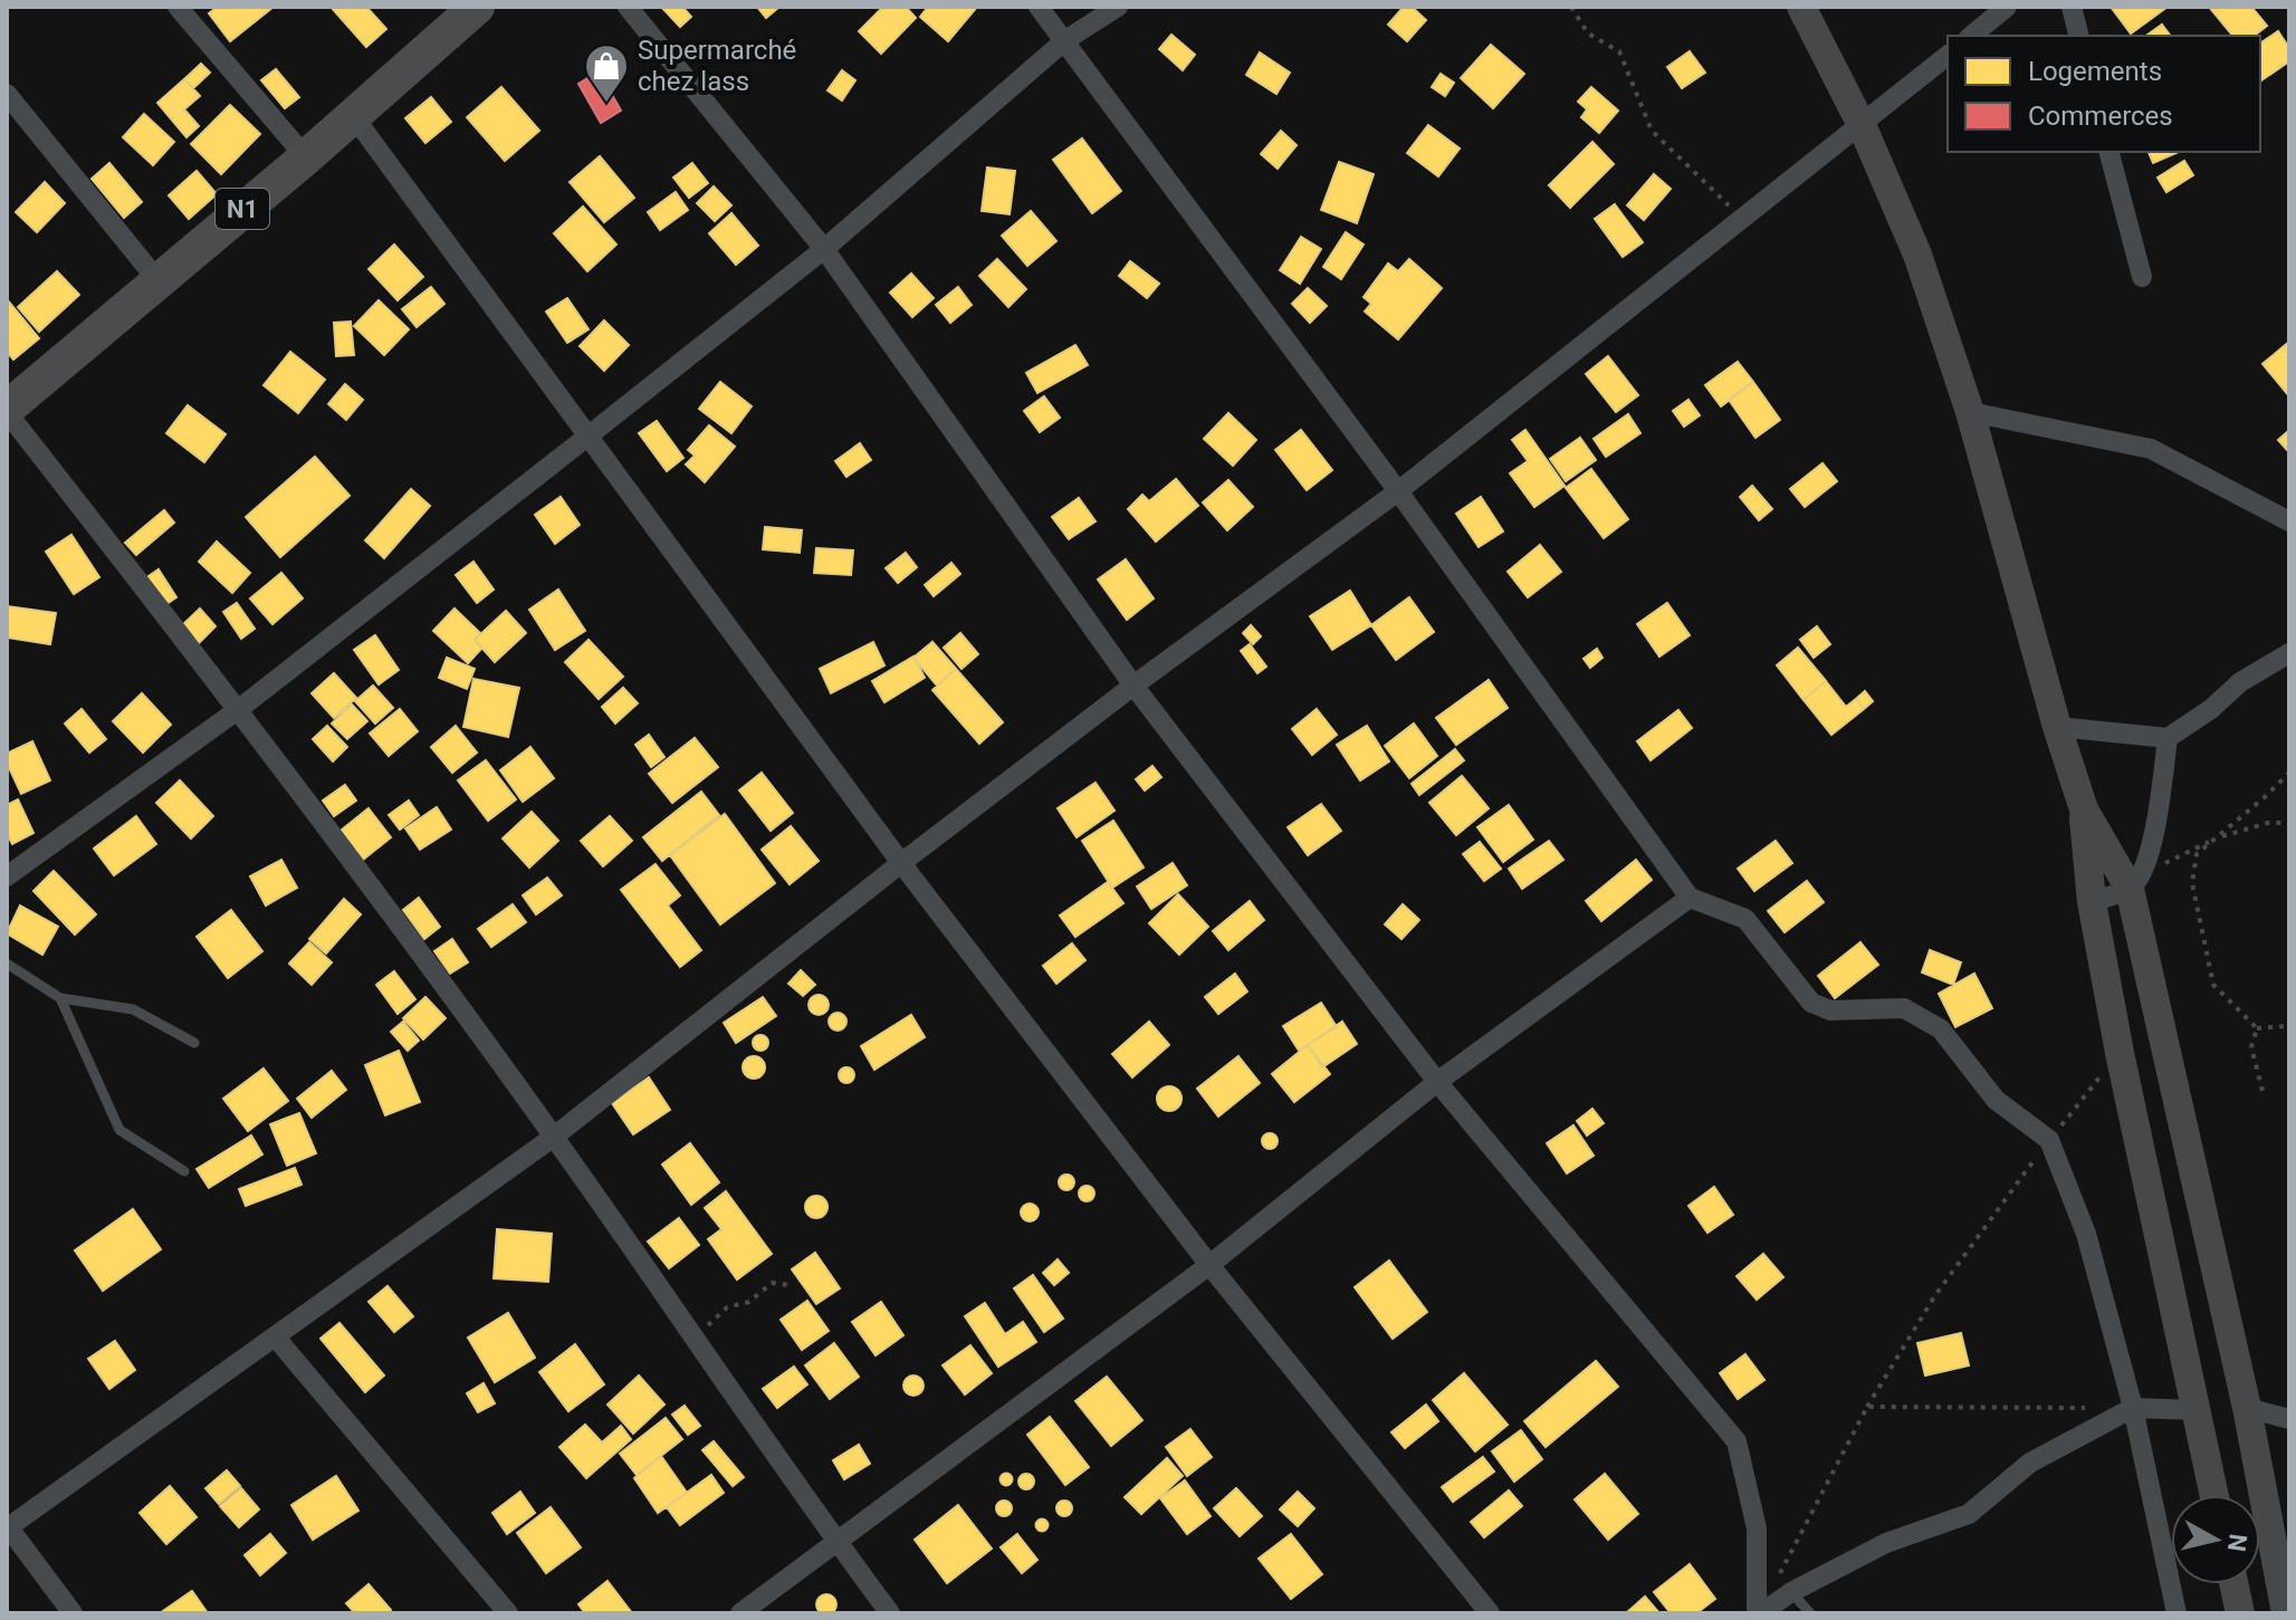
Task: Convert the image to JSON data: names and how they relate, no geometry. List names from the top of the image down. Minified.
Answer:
{"streets":{"highway":["N1"]},"places":{"shop":["Supermarché chez lass"]},"legend":["Logements","Commerces"],"north":"right"}
